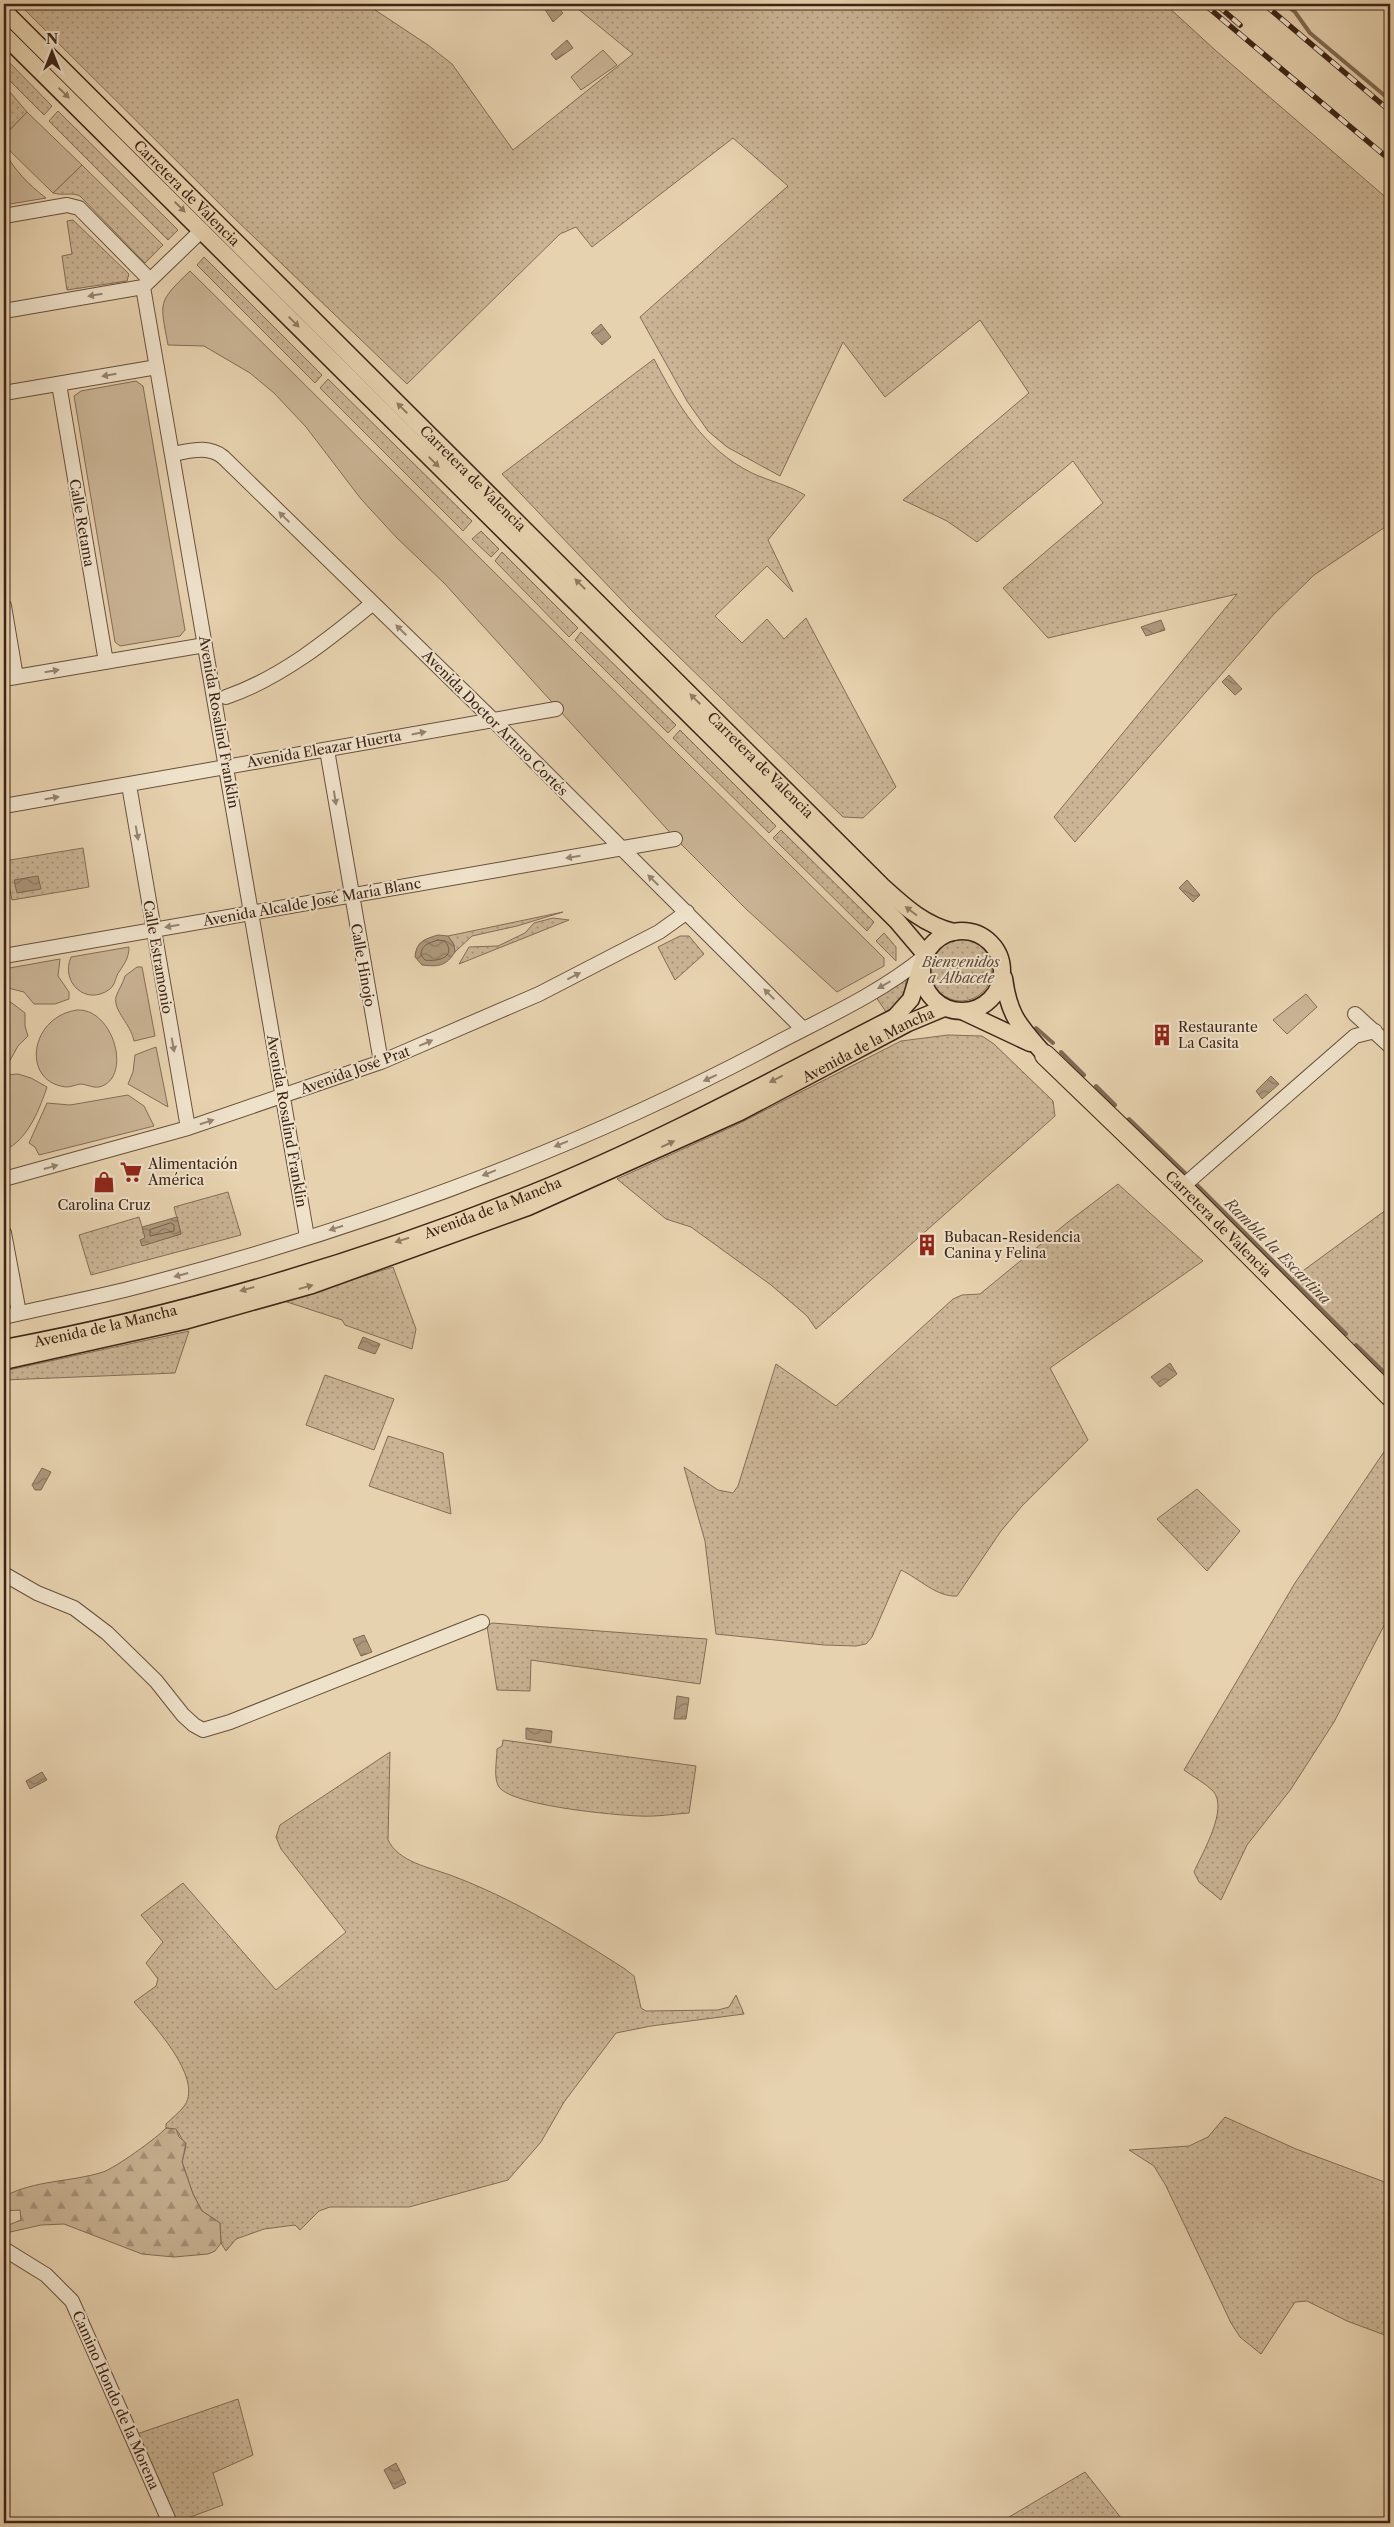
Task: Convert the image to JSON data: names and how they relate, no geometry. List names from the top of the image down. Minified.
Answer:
{"streets":{"highway":["Carretera de Valencia"],"main road":["Avenida de la Mancha"],"street":["Calle Retama","Avenida Rosalind Franklin","Avenida Doctor Arturo Cortés","Avenida Eleazar Huerta","Avenida Alcalde José María Blanc","Calle Estramonio","Calle Hinojo","Avenida José Prat","Camino Hondo de la Morena"]},"crossings":[["Carretera de Valencia","Avenida de la Mancha"],["Avenida Rosalind Franklin","Avenida Doctor Arturo Cortés"],["Avenida Rosalind Franklin","Avenida Eleazar Huerta"],["Avenida Rosalind Franklin","Avenida Alcalde José María Blanc"],["Avenida Rosalind Franklin","Avenida José Prat"],["Avenida Doctor Arturo Cortés","Avenida Eleazar Huerta"],["Avenida Doctor Arturo Cortés","Avenida Alcalde José María Blanc"],["Avenida Doctor Arturo Cortés","Avenida José Prat"],["Avenida Eleazar Huerta","Calle Estramonio"],["Avenida Eleazar Huerta","Calle Hinojo"],["Avenida Alcalde José María Blanc","Calle Estramonio"],["Avenida Alcalde José María Blanc","Calle Hinojo"],["Calle Estramonio","Avenida José Prat"],["Calle Hinojo","Avenida José Prat"]],"one_way":["Avenida Doctor Arturo Cortés","Avenida Eleazar Huerta","Avenida Alcalde José María Blanc","Calle Estramonio","Calle Hinojo","Avenida José Prat"],"water":["Rambla la Escartina"],"parks":["Bienvenidos a Albacete"],"places":{"building":["Restaurante La Casita","Bubacan-Residencia Canina y Felina"],"supermarket":["Alimentación América"],"shop":["Carolina Cruz"]},"north":"top"}
